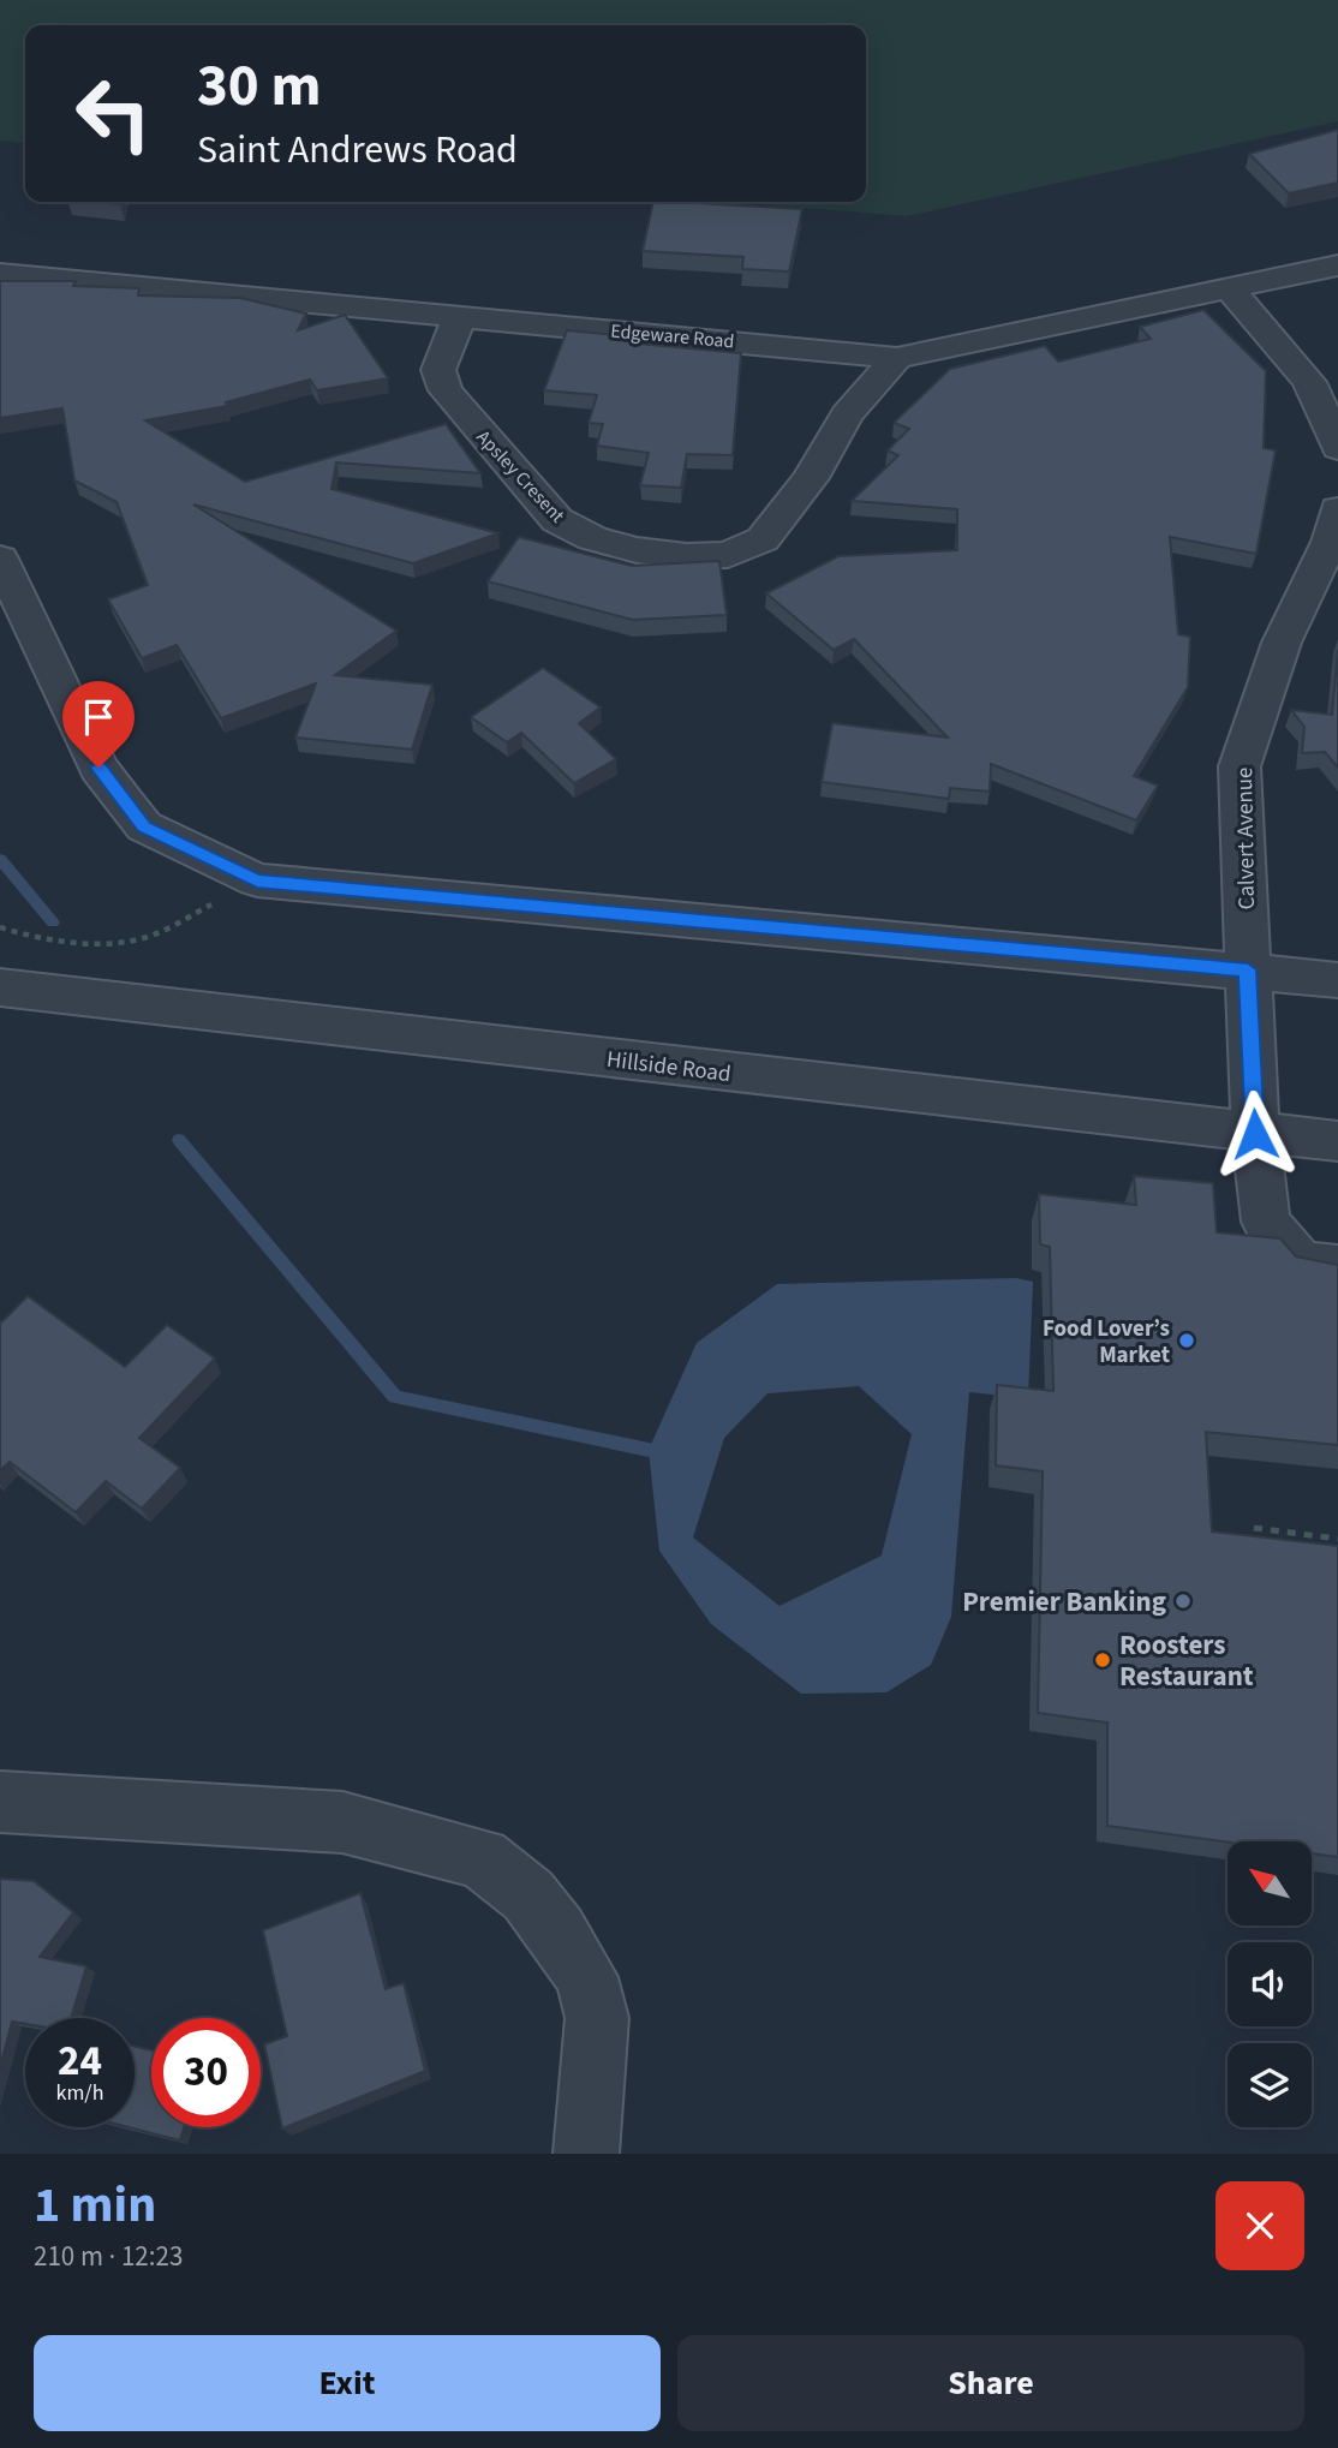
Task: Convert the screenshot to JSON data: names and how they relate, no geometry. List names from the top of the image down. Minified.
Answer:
{"streets":{"street":["Edgeware Road","Apsley Cresent","Calvert Avenue","Hillside Road"]},"crossings":[["Edgeware Road","Apsley Cresent"],["Calvert Avenue","Hillside Road"]],"places":["Food Lover’s Market","Premier Banking","Roosters Restaurant"],"north":"top left","page":{"turn":["30 m","Saint Andrews Road"],"speed":"24 km/h","limit":"30","heading":["1 min","210 m · 12:23"],"buttons":["Exit","Share"]}}
